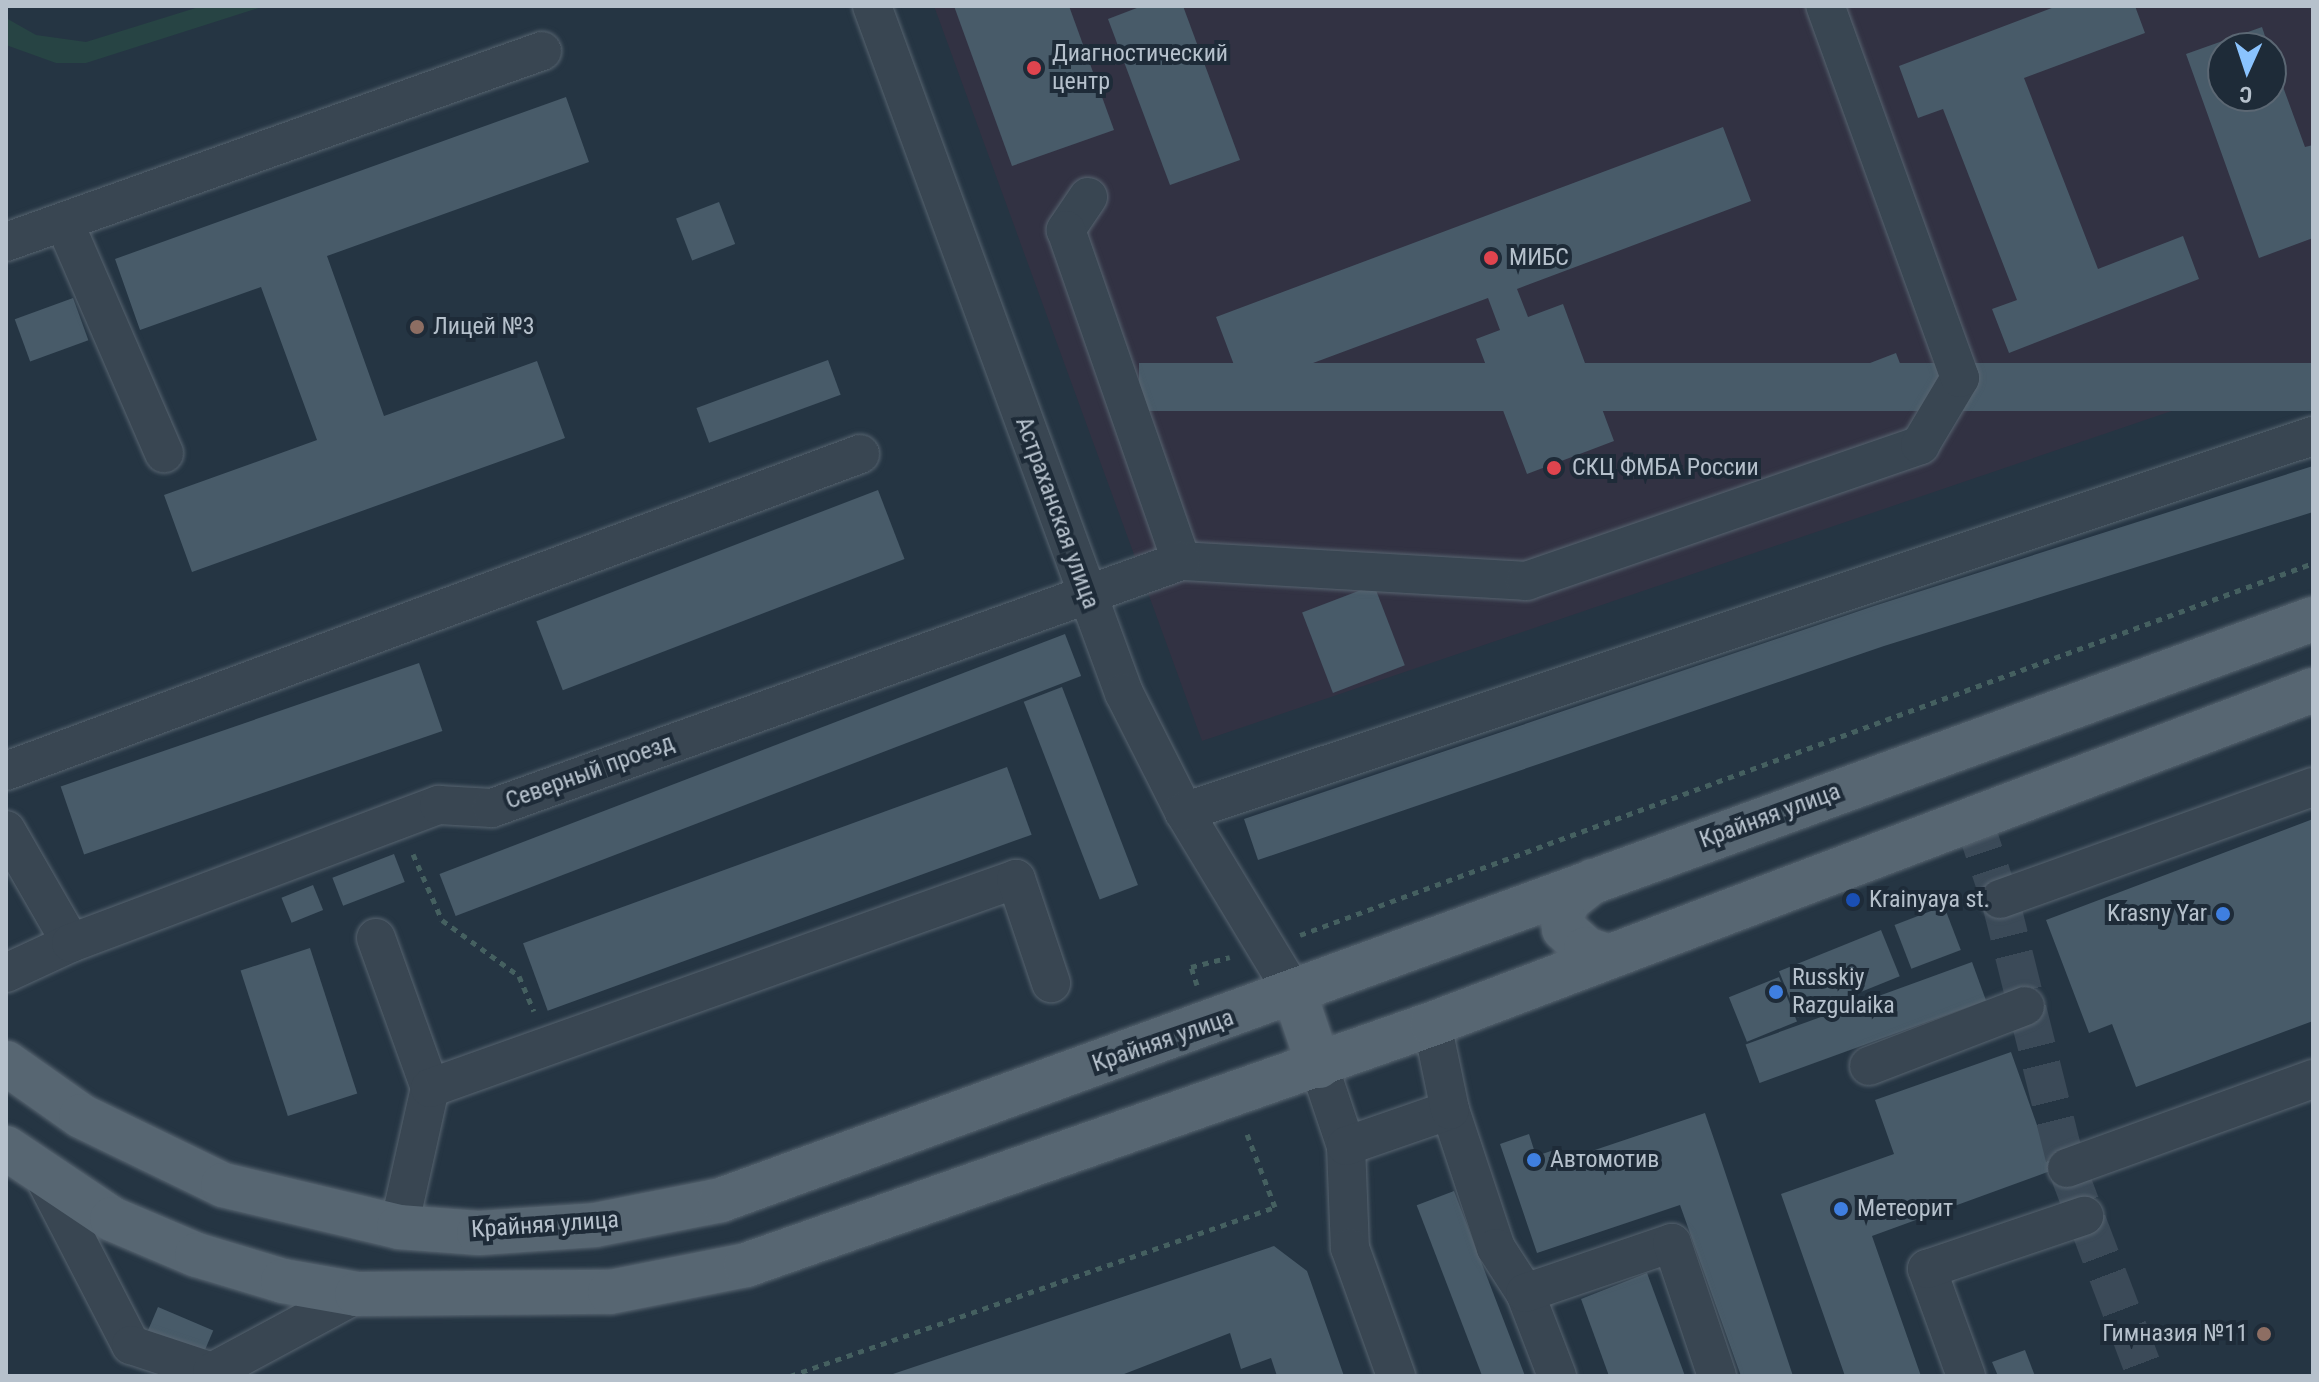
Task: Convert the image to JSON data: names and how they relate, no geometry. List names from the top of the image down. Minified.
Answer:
{"streets":{"main road":["Крайняя улица"],"street":["Астраханская улица","Северный проезд"]},"crossings":[["Астраханская улица","Северный проезд"],["Астраханская улица","Крайняя улица"]],"places":["Диагностический центр","МИБС","Лицей №3","СКЦ ФМБА России","Krainyaya st.","Krasny Yar","Russkiy Razgulaika","Автомотив","Метеорит","Гимназия №11"],"north":"bottom"}
